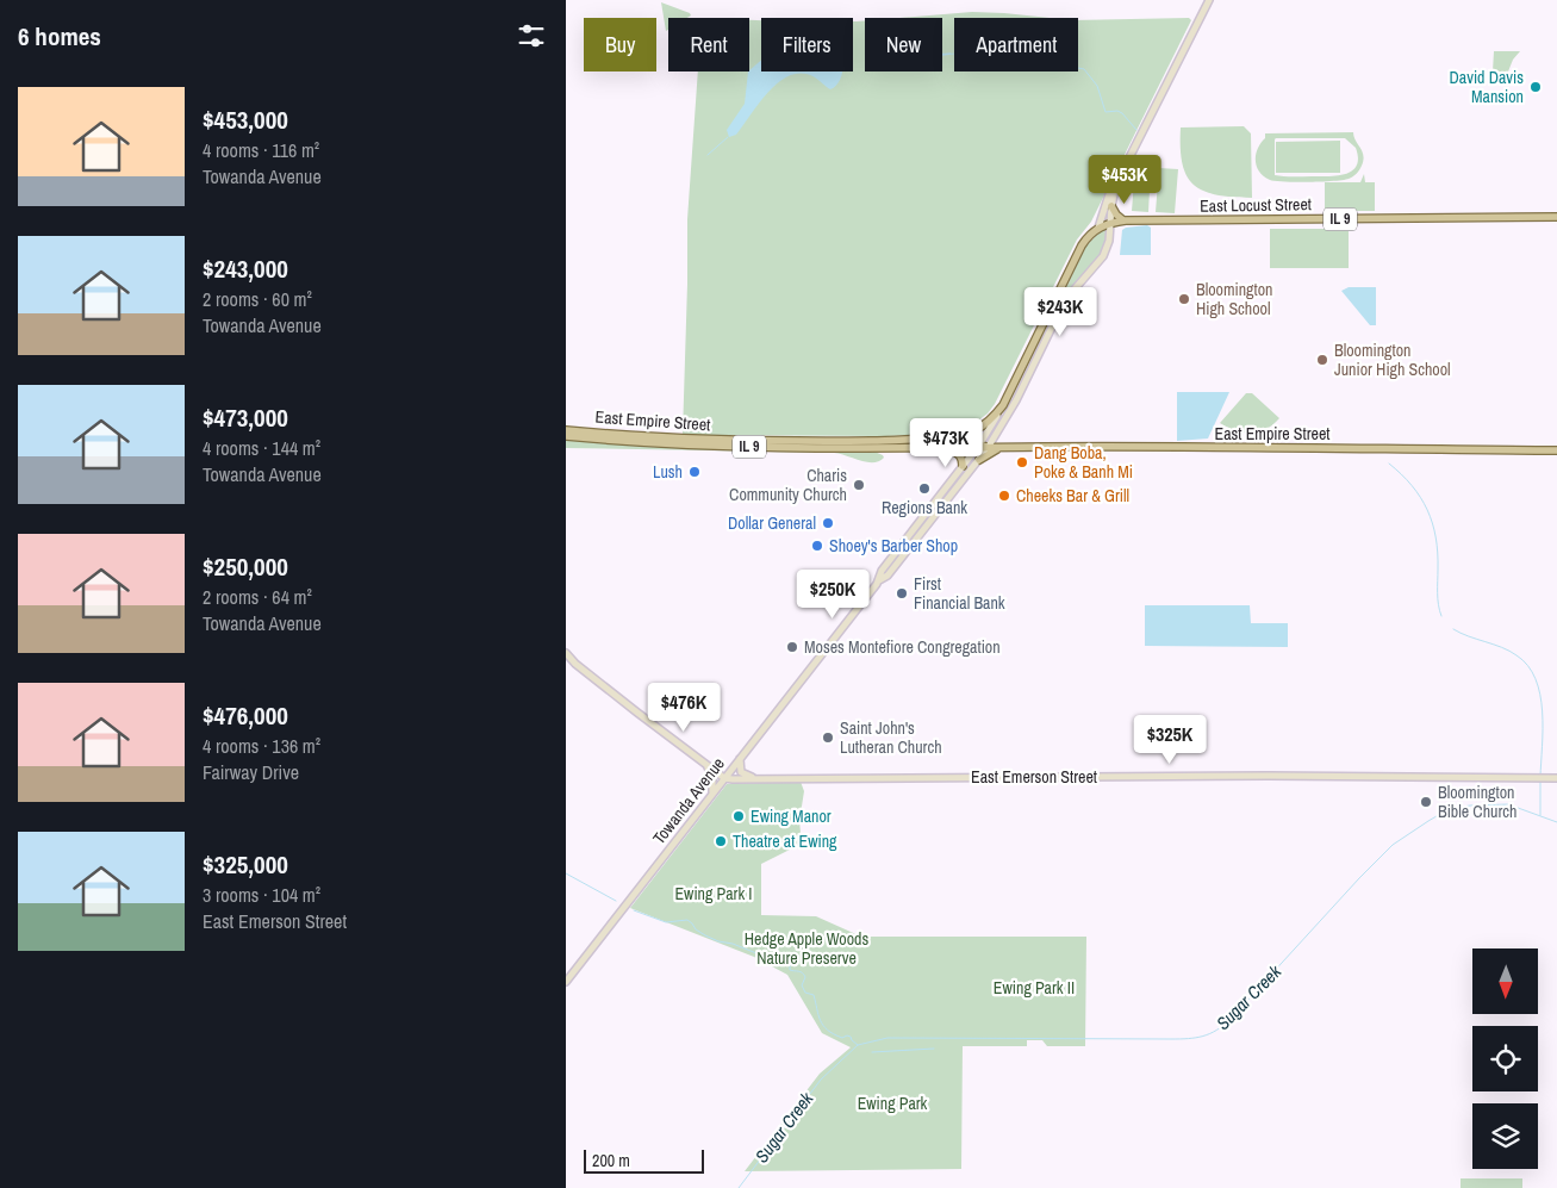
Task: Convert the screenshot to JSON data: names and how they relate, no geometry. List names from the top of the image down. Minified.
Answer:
{"streets":{"main road":["East Locust Street","IL 9","East Empire Street","East Emerson Street","Towanda Avenue"]},"crossings":[["East Locust Street","Towanda Avenue"],["IL 9","East Empire Street"],["IL 9","Towanda Avenue"],["East Empire Street","Towanda Avenue"],["East Emerson Street","Towanda Avenue"]],"water":["Sugar Creek"],"parks":["Ewing Park I","Hedge Apple Woods Nature Preserve","Ewing Park II","Ewing Park"],"places":["David Davis Mansion","Bloomington High School","Bloomington Junior High School","Dang Boba, Poke & Banh Mi","Lush","Charis Community Church","Regions Bank","Cheeks Bar & Grill","Dollar General","Shoey's Barber Shop","First Financial Bank","Moses Montefiore Congregation","Saint John's Lutheran Church","Bloomington Bible Church","Ewing Manor","Theatre at Ewing"],"scale_bar":"200 m","north":"bottom","page":{"heading":"6 homes","chip":["Buy","Rent","Filters","New","Apartment"],"list":[{"name":"$453,000","note":"4 rooms · 116 m² · Towanda Avenue"},{"name":"$243,000","note":"2 rooms · 60 m² · Towanda Avenue"},{"name":"$473,000","note":"4 rooms · 144 m² · Towanda Avenue"},{"name":"$250,000","note":"2 rooms · 64 m² · Towanda Avenue"},{"name":"$476,000","note":"4 rooms · 136 m² · Fairway Drive"},{"name":"$325,000","note":"3 rooms · 104 m² · East Emerson Street"}],"price":["$453K","$243K","$473K","$250K","$476K","$325K"],"scale":"200 m"}}
